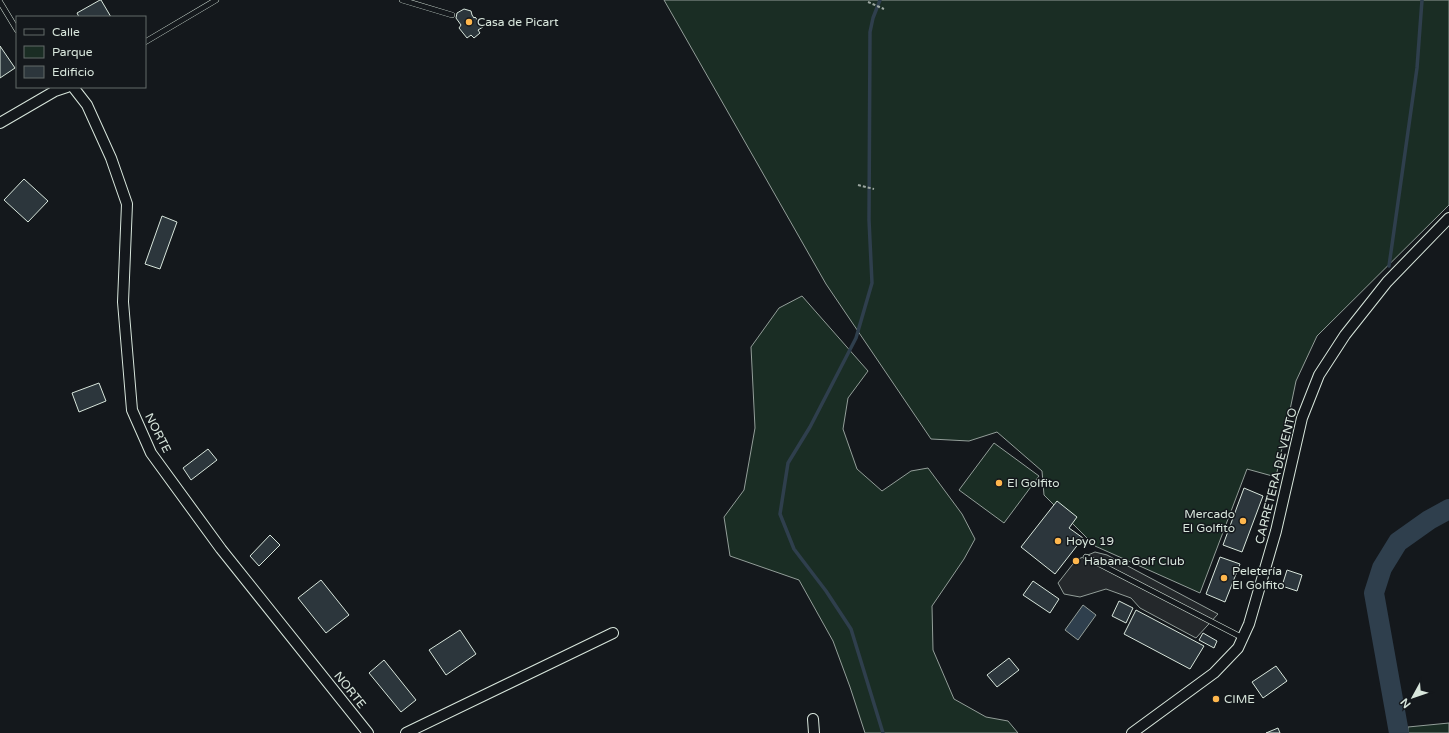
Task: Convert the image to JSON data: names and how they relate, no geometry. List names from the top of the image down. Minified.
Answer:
{"streets":{"street":["NORTE","CARRETERA DE VENTO"]},"places":["Casa de Picart","El Golfito","Mercado El Golfito","Hoyo 19","Habana Golf Club","Peletería El Golfito","CIME"],"legend":["Calle","Parque","Edificio"],"north":"bottom left"}
